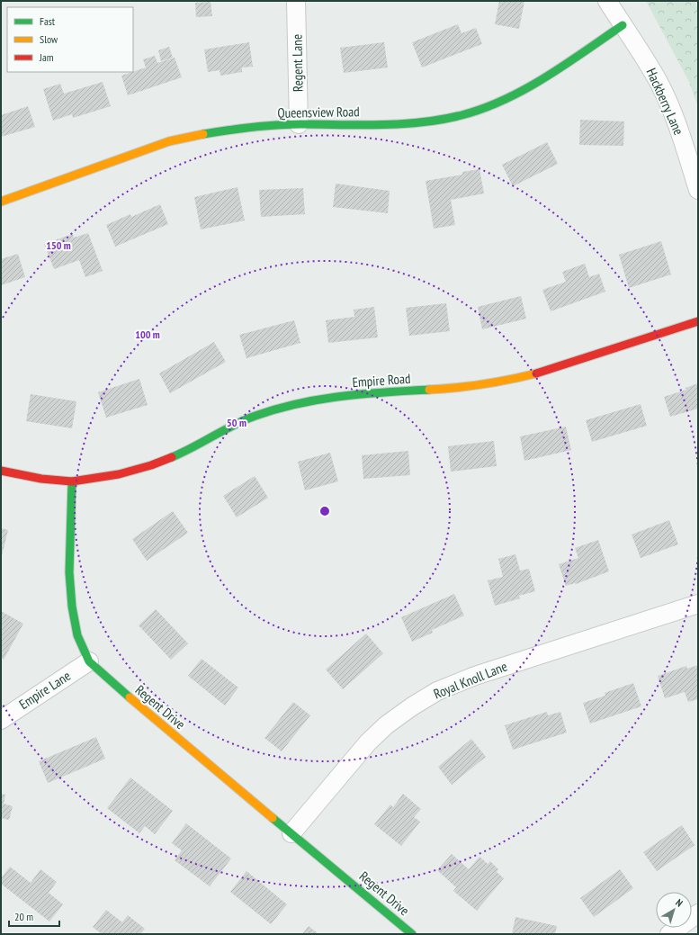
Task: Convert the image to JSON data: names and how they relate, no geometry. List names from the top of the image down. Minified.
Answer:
{"streets":{"street":["Regent Lane","Hackberry Lane","Queensview Road","Empire Road","Royal Knoll Lane","Empire Lane","Regent Drive"]},"crossings":[["Regent Lane","Queensview Road"],["Hackberry Lane","Queensview Road"],["Empire Road","Regent Drive"],["Royal Knoll Lane","Regent Drive"],["Empire Lane","Regent Drive"]],"legend":["Fast","Slow","Jam"],"scale_bar":"20 m","north":"top right","rings":["150 m","100 m","50 m"]}
